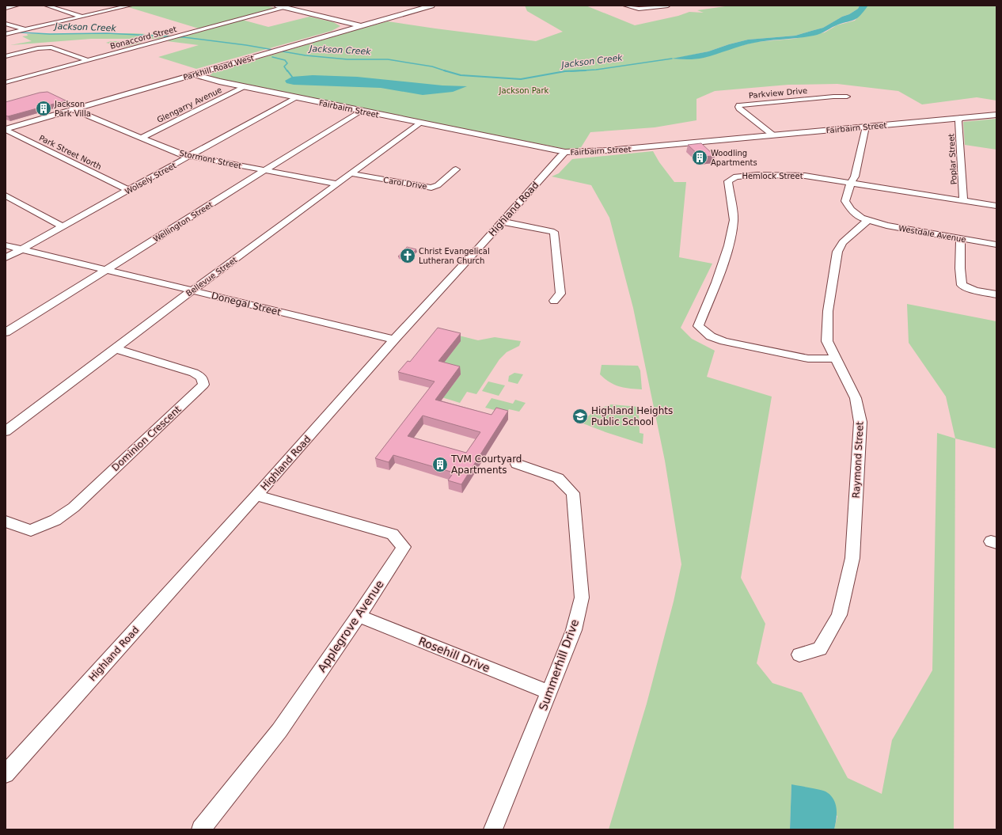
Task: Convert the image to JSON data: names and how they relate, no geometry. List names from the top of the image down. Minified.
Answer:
{"streets":{"main road":["Parkhill Road West","Fairbairn Street"],"street":["Bonaccord Street","Parkview Drive","Glengarry Avenue","Park Street North","Stormont Street","Poplar Street","Hemlock Street","Wolsely Street","Carol Drive","Highland Road","Wellington Street","Westdale Avenue","Bellevue Street","Donegal Street","Dominion Crescent","Raymond Street","Applegrove Avenue","Rosehill Drive","Summerhill Drive"]},"crossings":[["Parkhill Road West","Fairbairn Street"],["Parkhill Road West","Park Street North"],["Parkhill Road West","Stormont Street"],["Parkview Drive","Fairbairn Street"],["Glengarry Avenue","Fairbairn Street"],["Glengarry Avenue","Stormont Street"],["Fairbairn Street","Poplar Street"],["Fairbairn Street","Wolsely Street"],["Fairbairn Street","Highland Road"],["Fairbairn Street","Wellington Street"],["Fairbairn Street","Bellevue Street"],["Park Street North","Wolsely Street"],["Stormont Street","Wolsely Street"],["Stormont Street","Wellington Street"],["Stormont Street","Bellevue Street"],["Poplar Street","Hemlock Street"],["Hemlock Street","Raymond Street"],["Wolsely Street","Donegal Street"],["Carol Drive","Bellevue Street"],["Highland Road","Donegal Street"],["Highland Road","Applegrove Avenue"],["Wellington Street","Donegal Street"],["Westdale Avenue","Raymond Street"],["Bellevue Street","Donegal Street"],["Bellevue Street","Dominion Crescent"],["Applegrove Avenue","Rosehill Drive"],["Rosehill Drive","Summerhill Drive"]],"water":["Jackson Creek"],"parks":["Jackson Park"],"places":{"building":["Jackson Park Villa","Woodling Apartments","TVM Courtyard Apartments"],"church":["Christ Evangelical Lutheran Church"],"school or university":["Highland Heights Public School"]}}
